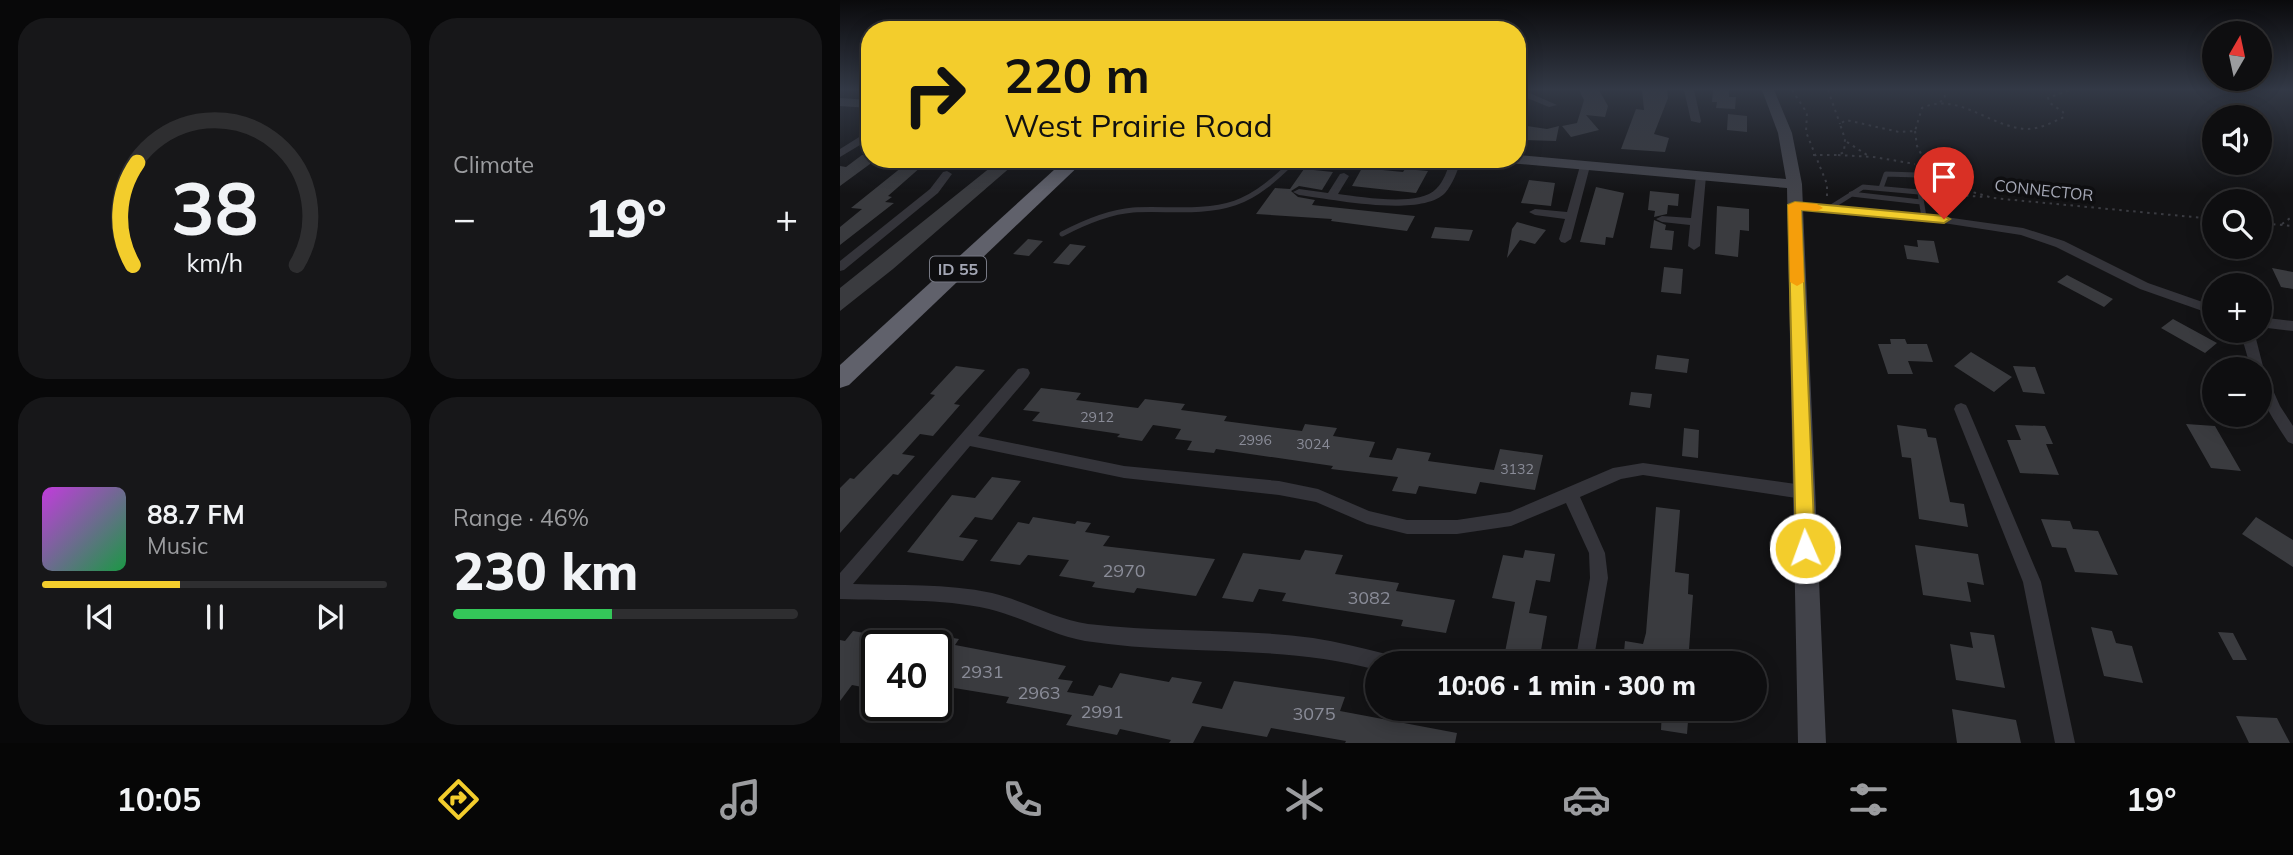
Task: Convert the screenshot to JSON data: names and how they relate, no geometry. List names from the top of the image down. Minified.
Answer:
{"streets":{"highway":["ID 55"],"path":["CONNECTOR"]},"house_numbers":["2912","2996","3024","3132","2970","3082","2931","2963","2991","3075"],"north":"top","page":{"tile":["Climate",["Range · 46%","230 km"]],"map_buttons":["+","−"],"turn":["220 m","West Prairie Road"],"heat":["−","19°","+"],"song":["88.7 FM","Music"],"limit":"40","trip":"10:06 · 1 min · 300 m","tabs":["10:05","19°"],"gauge":["38","km/h"]}}
